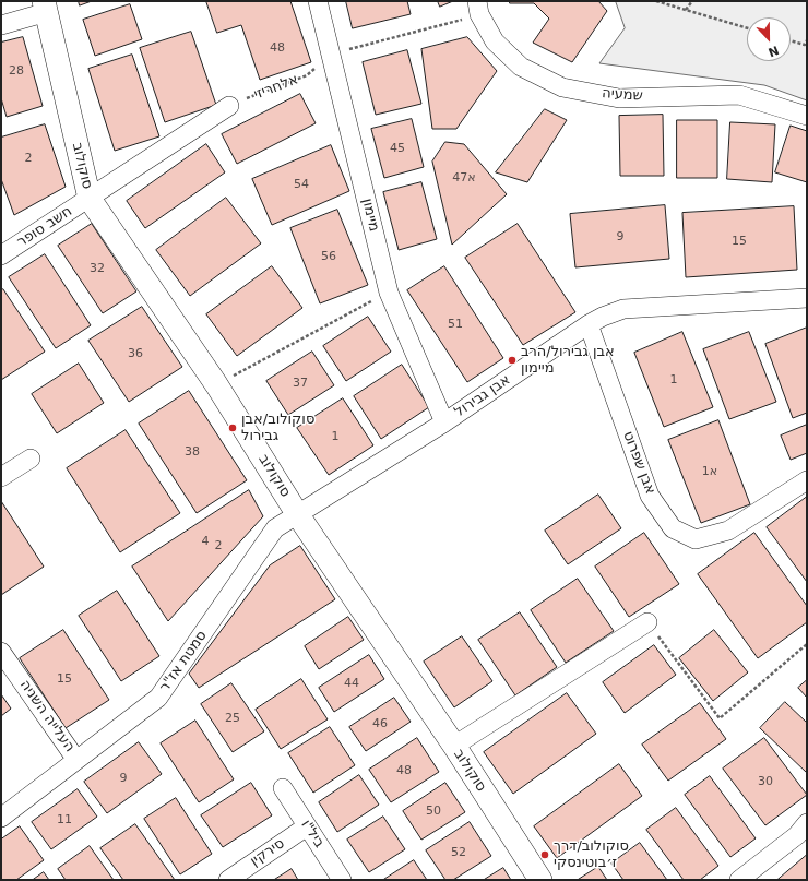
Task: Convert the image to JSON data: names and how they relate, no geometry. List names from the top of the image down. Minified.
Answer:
{"streets":{"street":["שמעיה","סוקולוב","מיימון","חשב סופר","אבן גבירול","אבן שפרוט","סמטת אז\"ר","העלייה השניה","ביל\"ו","סירקין"],"path":["אלחריזי"]},"crossings":[["אלחריזי","שמעיה"],["אלחריזי","מיימון"],["סוקולוב","חשב סופר"],["סוקולוב","אבן גבירול"],["סוקולוב","סמטת אז\"ר"],["מיימון","אבן גבירול"],["אבן גבירול","אבן שפרוט"],["אבן גבירול","סמטת אז\"ר"],["סמטת אז\"ר","העלייה השניה"],["ביל\"ו","סירקין"]],"places":["אבן גבירול/הרב מיימון","סוקולוב/אבן גבירול","סוקולוב/דרך ז׳בוטינסקי"],"house_numbers":["48","28","45","2","א47","54","9","15","56","32","51","36","1","37","1","38","1א","4","2","15","44","25","46","48","9","30","50","11","52"],"north":"bottom"}
